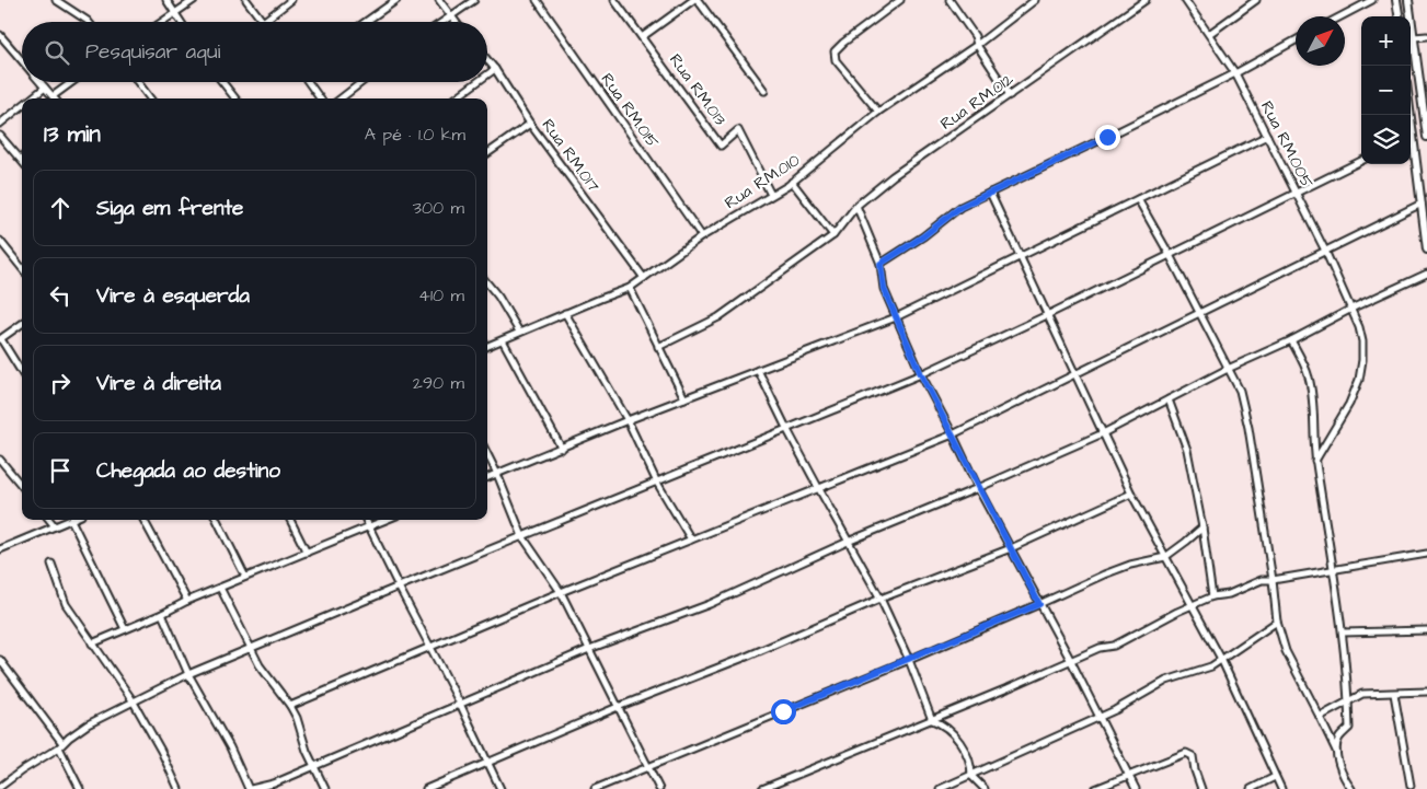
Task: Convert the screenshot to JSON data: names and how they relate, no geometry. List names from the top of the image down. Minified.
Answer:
{"streets":{"street":["Rua RM.013","Rua RM.012","Rua RM.015","Rua RM.005","Rua RM.017","Rua RM.010"]},"crossings":[["Rua RM.013","Rua RM.010"],["Rua RM.015","Rua RM.010"],["Rua RM.017","Rua RM.010"]],"north":"top right","page":{"map_buttons":["+","−"],"search":"Pesquisar aqui","heading":["13 min","A pé · 1.0 km"],"list":[["Siga em frente","300 m"],["Vire à esquerda","410 m"],["Vire à direita","290 m"],"Chegada ao destino"]}}
